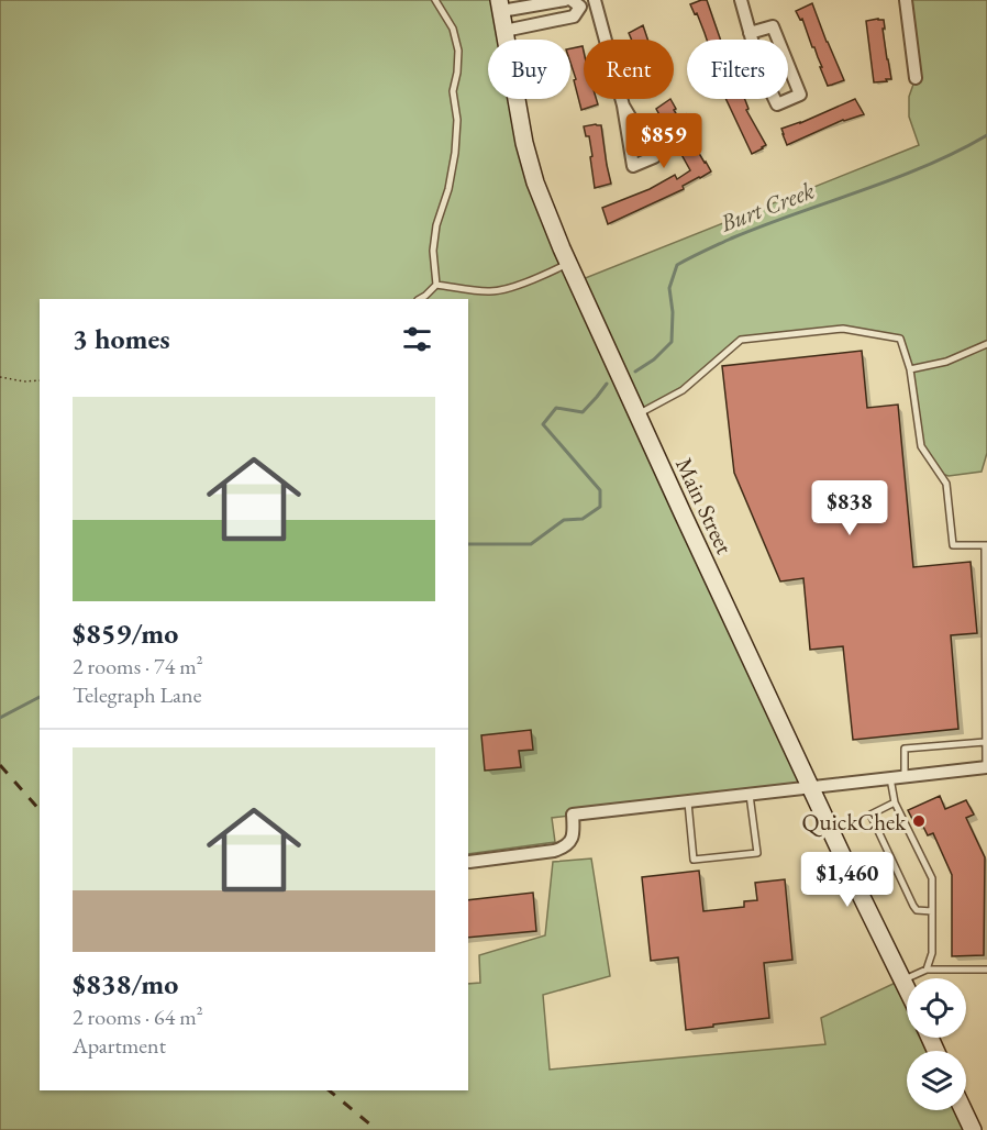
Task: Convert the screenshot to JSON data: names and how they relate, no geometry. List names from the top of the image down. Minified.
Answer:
{"streets":{"main road":["Main Street"]},"water":["Burt Creek"],"places":["QuickChek"],"page":{"chip":["Buy","Rent","Filters"],"price":["$859","$838","$1,460"],"heading":"3 homes","list":[{"name":"$859/mo","note":"2 rooms · 74 m² · Telegraph Lane"},{"name":"$838/mo","note":"2 rooms · 64 m² · Apartment"}]}}
